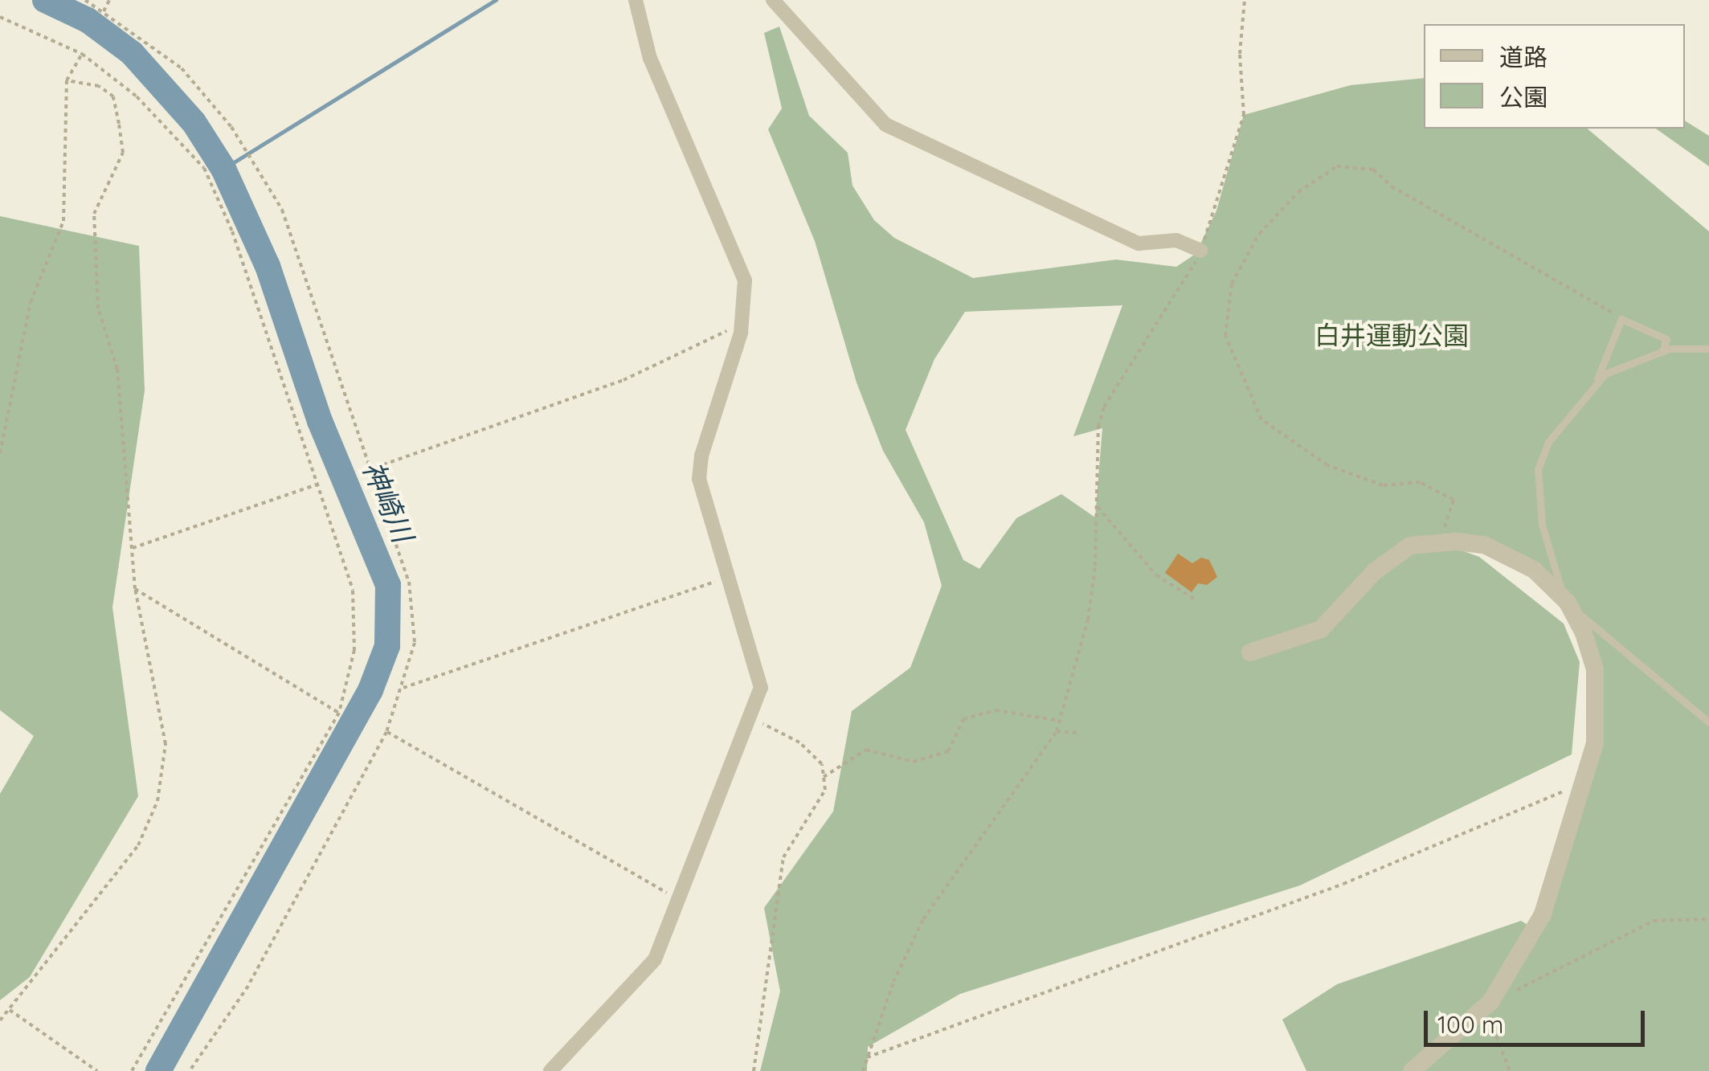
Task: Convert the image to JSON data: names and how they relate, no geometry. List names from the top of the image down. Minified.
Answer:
{"water":["神崎川"],"parks":["白井運動公園"],"legend":["道路","公園"],"scale_bar":"100 m"}
